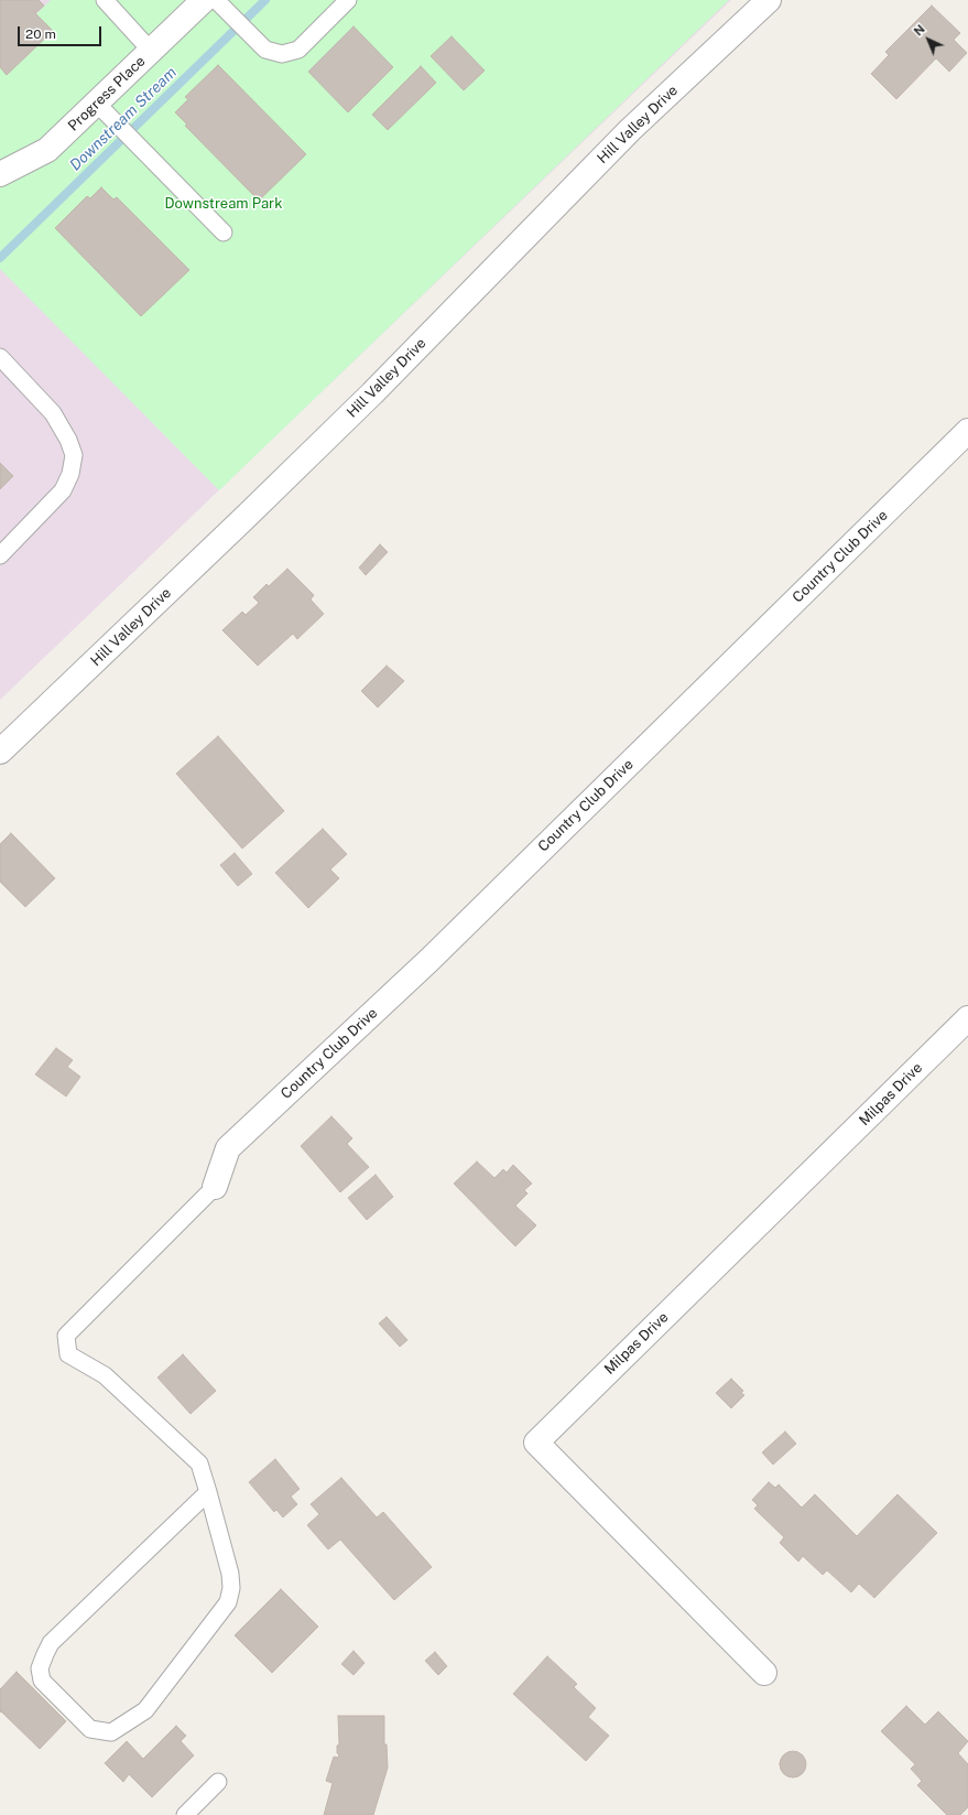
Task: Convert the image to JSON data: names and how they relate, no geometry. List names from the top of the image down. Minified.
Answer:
{"streets":{"street":["Progress Place","Hill Valley Drive","Country Club Drive","Milpas Drive"]},"water":["Downstream Stream"],"parks":["Downstream Park"],"scale_bar":"20 m","north":"top left"}
